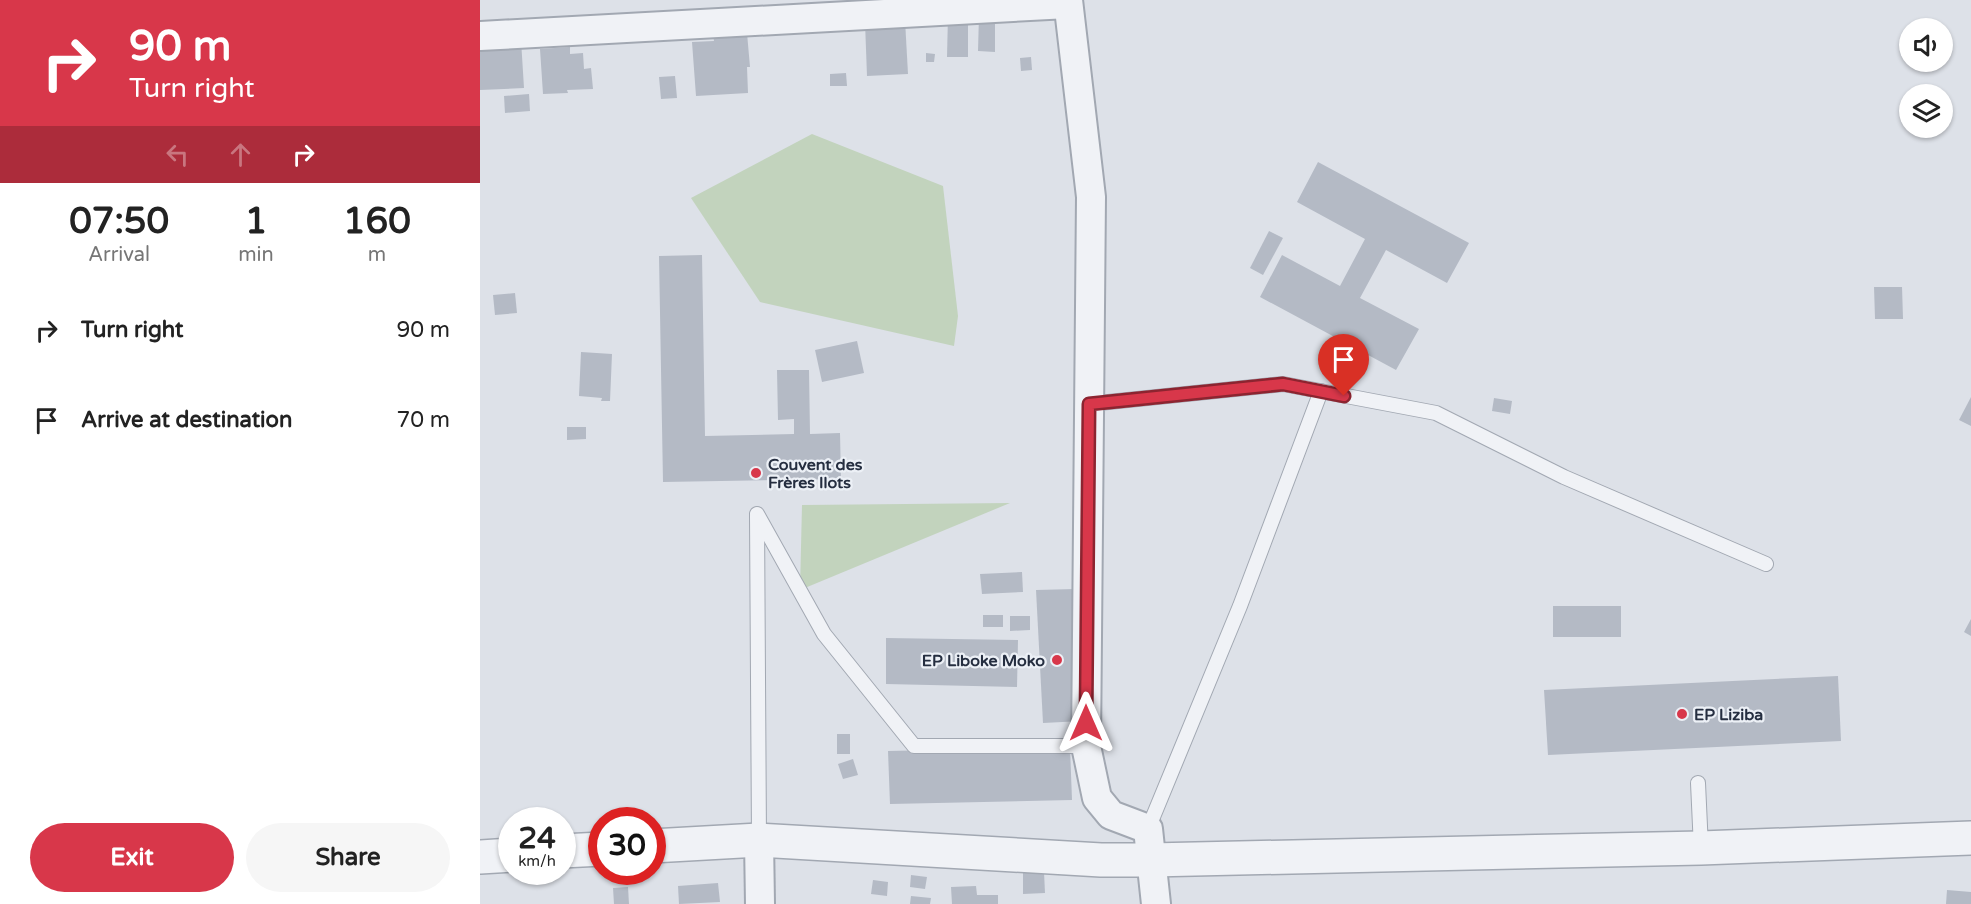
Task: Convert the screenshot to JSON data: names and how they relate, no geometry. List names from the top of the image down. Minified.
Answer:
{"places":["Couvent des Frères Ilots","EP Liboke Moko","EP Liziba"],"page":{"turn":["90 m","Turn right"],"eta":["07:50","Arrival","1","min","160","m"],"list":[{"name":"Turn right","value":"90 m"},{"name":"Arrive at destination","value":"70 m"}],"speed":"24 km/h","limit":"30","buttons":["Exit","Share"]}}
